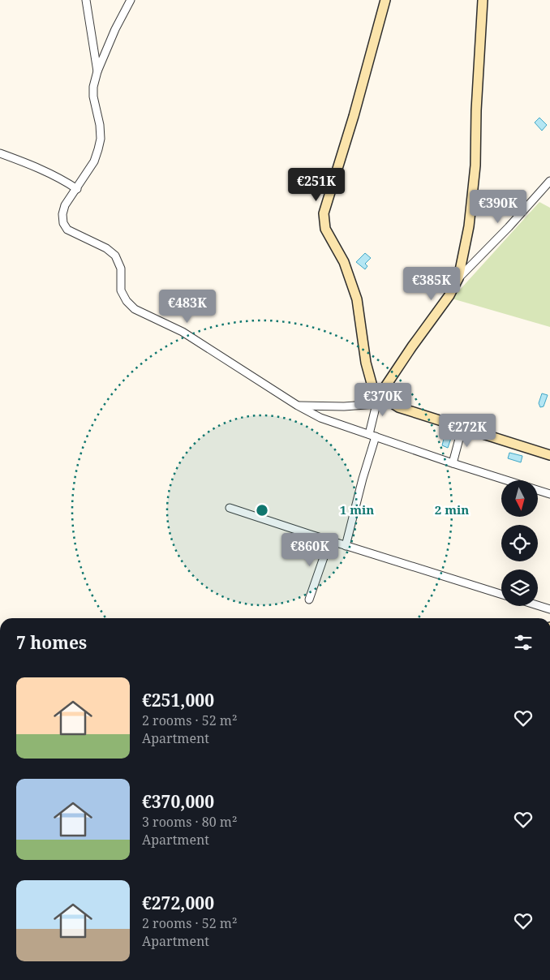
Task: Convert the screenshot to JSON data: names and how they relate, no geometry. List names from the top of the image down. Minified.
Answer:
{"north":"bottom","page":{"price":["€251K","€390K","€385K","€483K","€370K","€272K","€860K"],"heading":"7 homes","list":[{"name":"€251,000","note":"2 rooms · 52 m² · Apartment"},{"name":"€370,000","note":"3 rooms · 80 m² · Apartment"},{"name":"€272,000","note":"2 rooms · 52 m² · Apartment"}]},"rings":["1 min","2 min"]}
